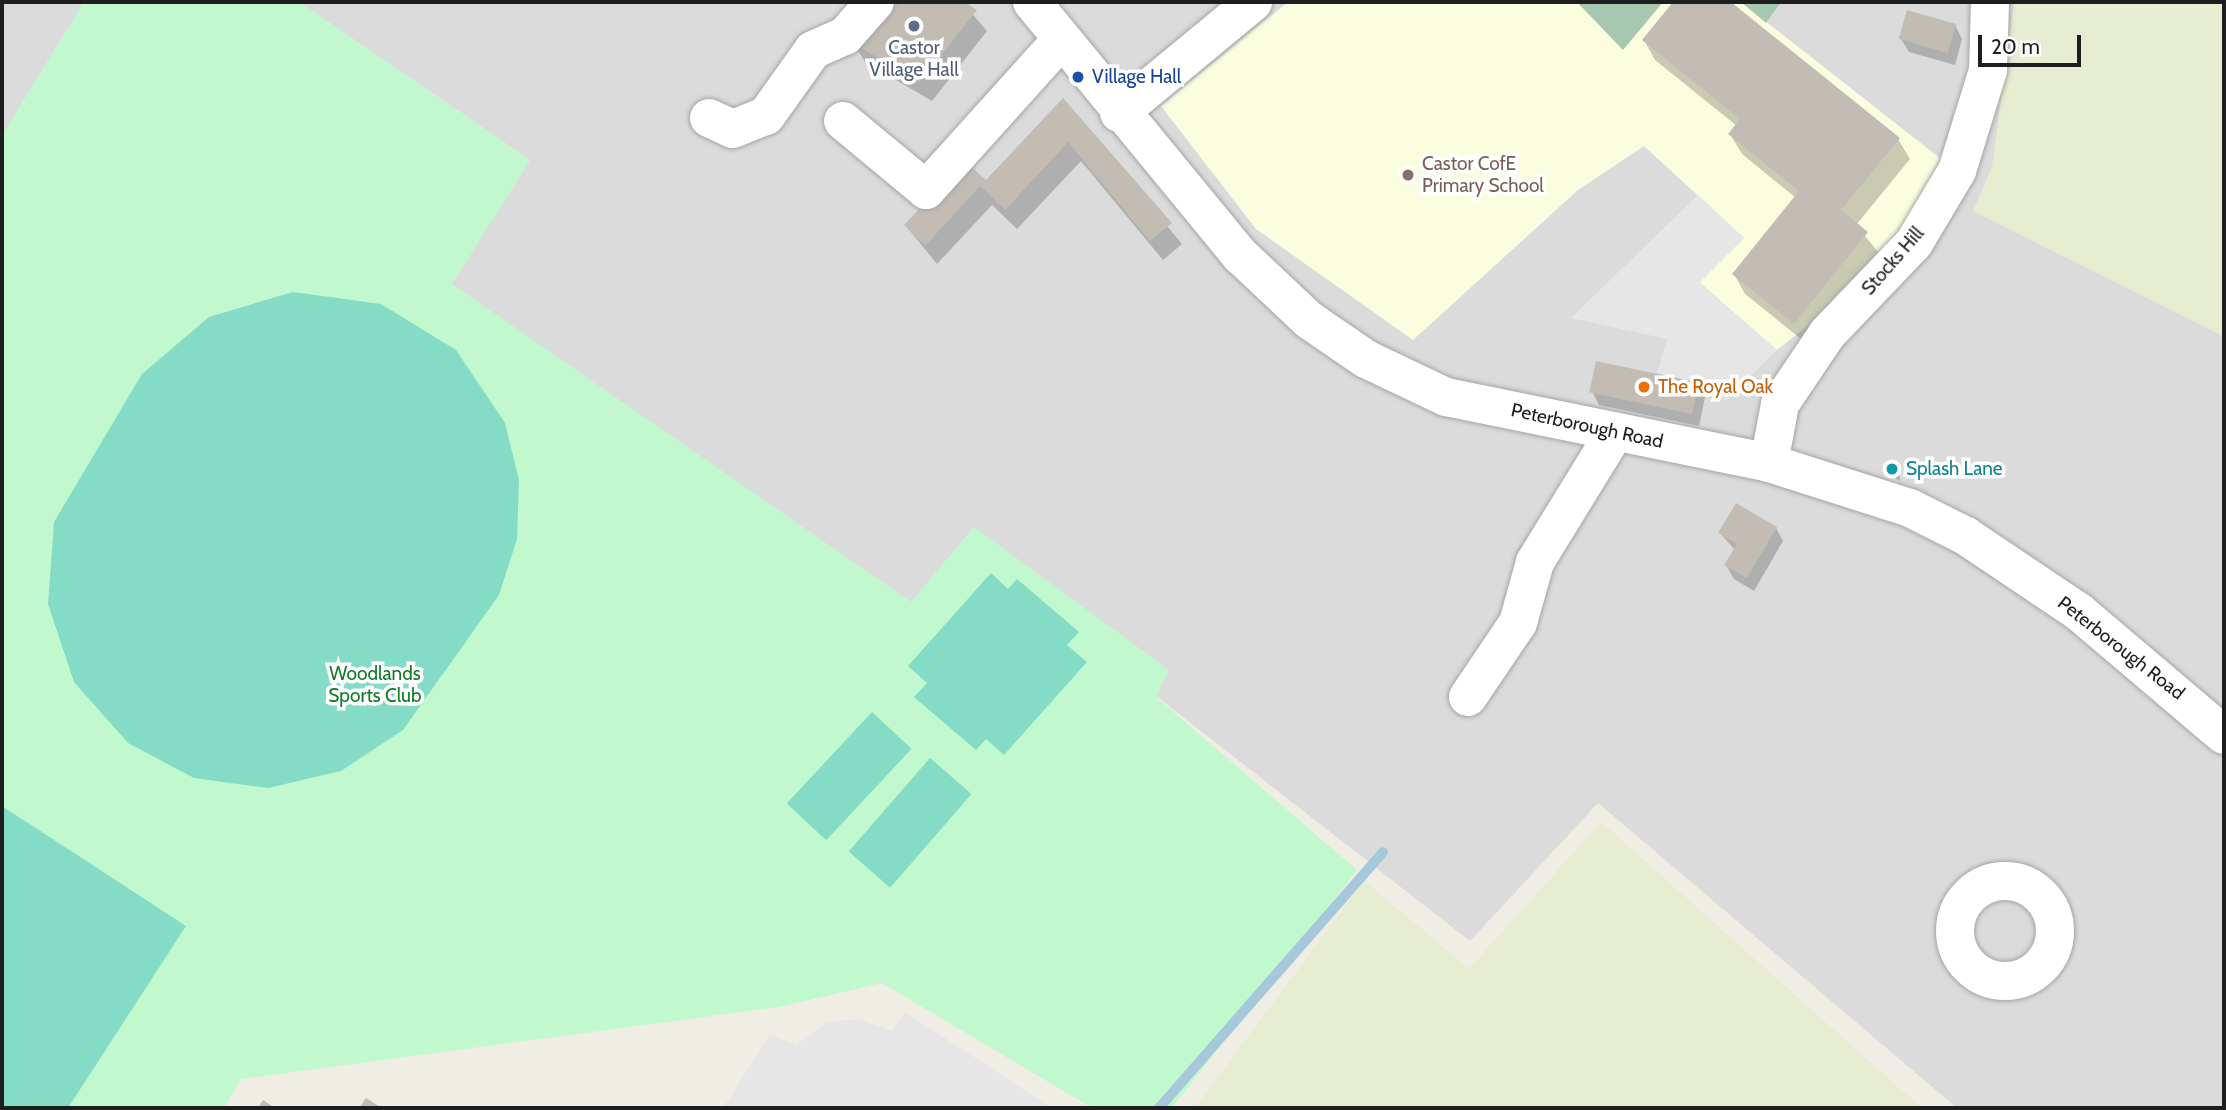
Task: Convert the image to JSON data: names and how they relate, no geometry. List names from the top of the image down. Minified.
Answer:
{"streets":{"street":["Stocks Hill","Peterborough Road"]},"crossings":[["Stocks Hill","Peterborough Road"]],"parks":["Woodlands Sports Club"],"places":["Castor Village Hall","Village Hall","Castor CofE Primary School","The Royal Oak","Splash Lane"],"scale_bar":"20 m"}
